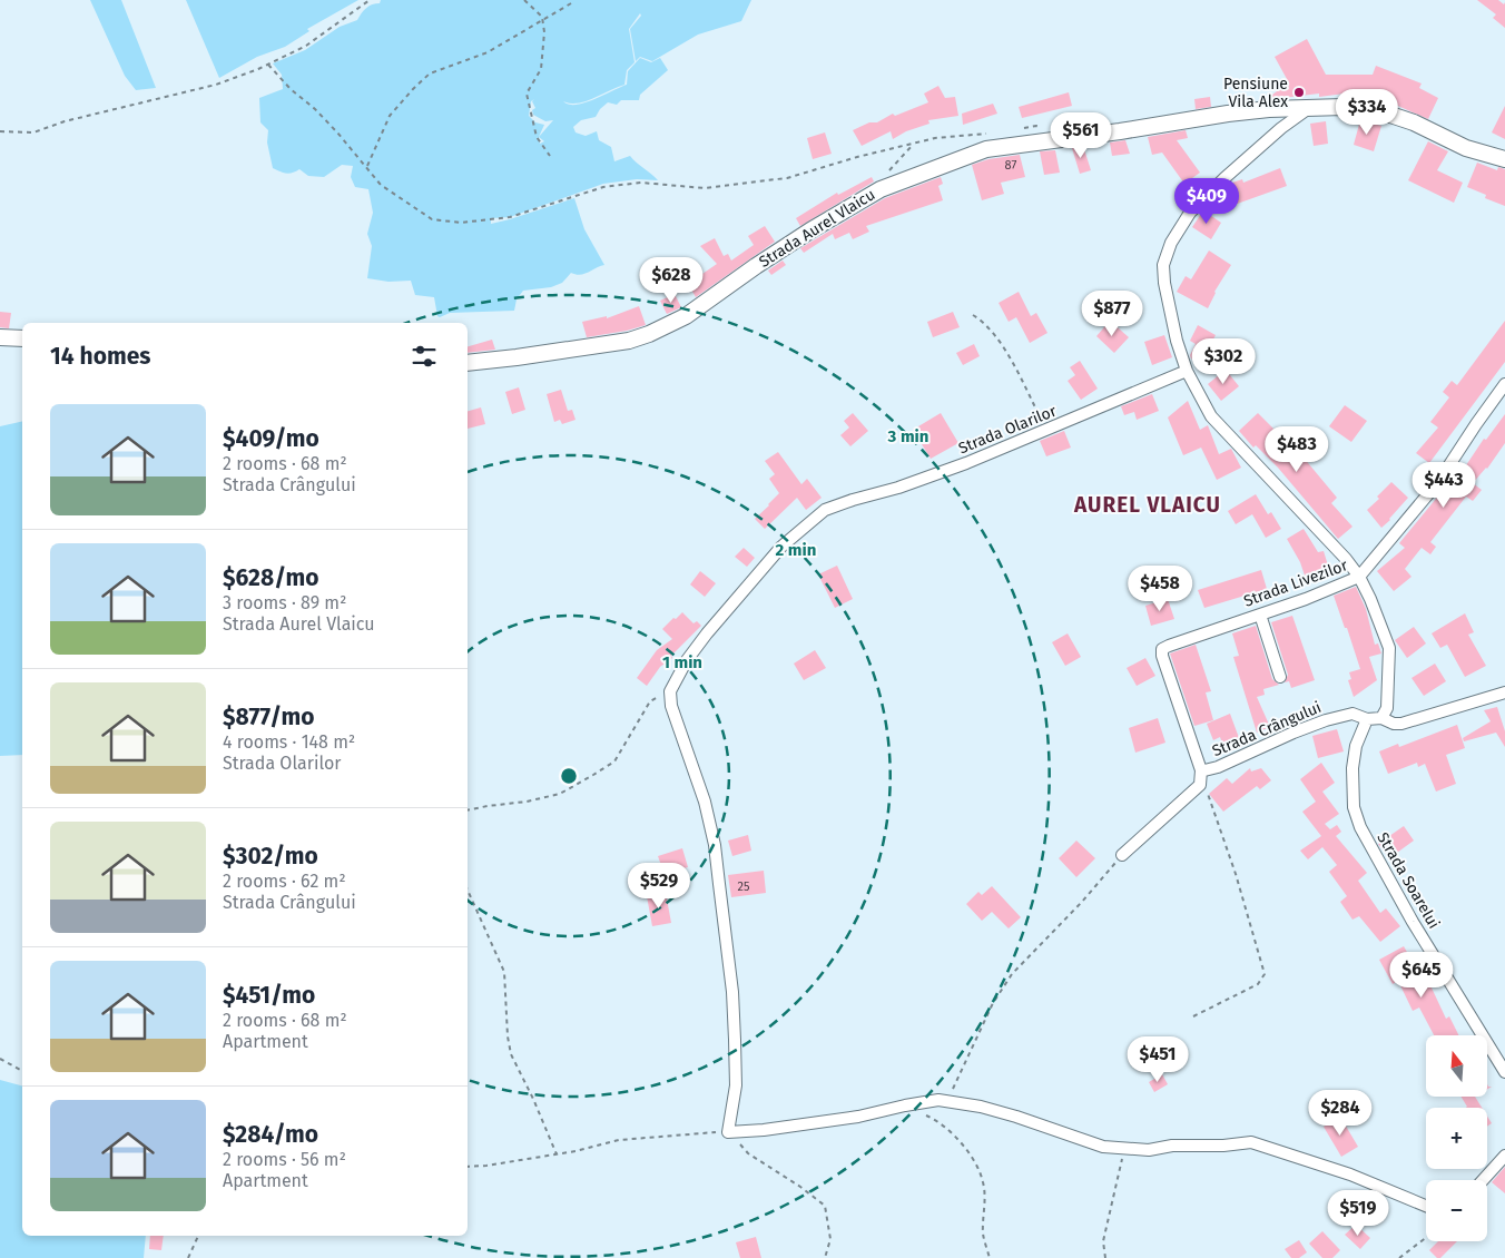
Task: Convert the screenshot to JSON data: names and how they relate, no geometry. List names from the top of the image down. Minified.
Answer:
{"streets":{"street":["Strada Aurel Vlaicu","Strada Olarilor","Strada Livezilor","Strada Crângului","Strada Soarelui"]},"crossings":[["Strada Livezilor","Strada Crângului"],["Strada Crângului","Strada Soarelui"]],"districts":["AUREL VLAICU"],"places":["Pensiune Vila Alex"],"house_numbers":["87","25"],"north":"top","page":{"price":["$334","$561","$409","$628","$877","$302","$483","$443","$458","$529","$645","$451","$284","$519"],"heading":"14 homes","list":[{"name":"$409/mo","note":"2 rooms · 68 m² · Strada Crângului"},{"name":"$628/mo","note":"3 rooms · 89 m² · Strada Aurel Vlaicu"},{"name":"$877/mo","note":"4 rooms · 148 m² · Strada Olarilor"},{"name":"$302/mo","note":"2 rooms · 62 m² · Strada Crângului"},{"name":"$451/mo","note":"2 rooms · 68 m² · Apartment"},{"name":"$284/mo","note":"2 rooms · 56 m² · Apartment"}],"map_buttons":["+","−"]},"rings":["3 min","2 min","1 min"]}
